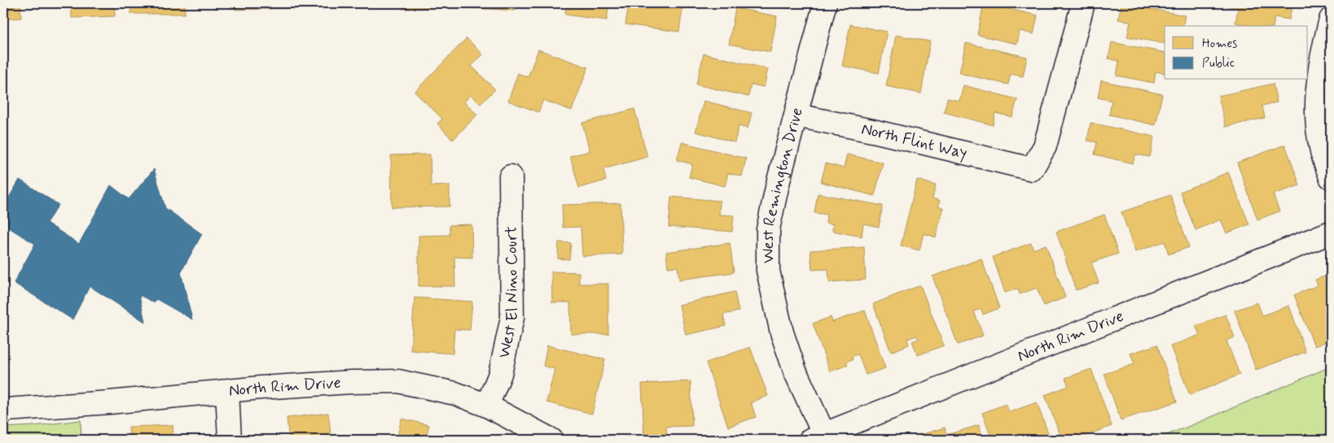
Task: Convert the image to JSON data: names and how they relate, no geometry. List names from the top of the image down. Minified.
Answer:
{"streets":{"street":["North Flint Way","West Remington Drive","West El Nino Court","North Rim Drive"]},"crossings":[["North Flint Way","West Remington Drive"],["West Remington Drive","North Rim Drive"],["West El Nino Court","North Rim Drive"]],"legend":["Homes","Public"]}
